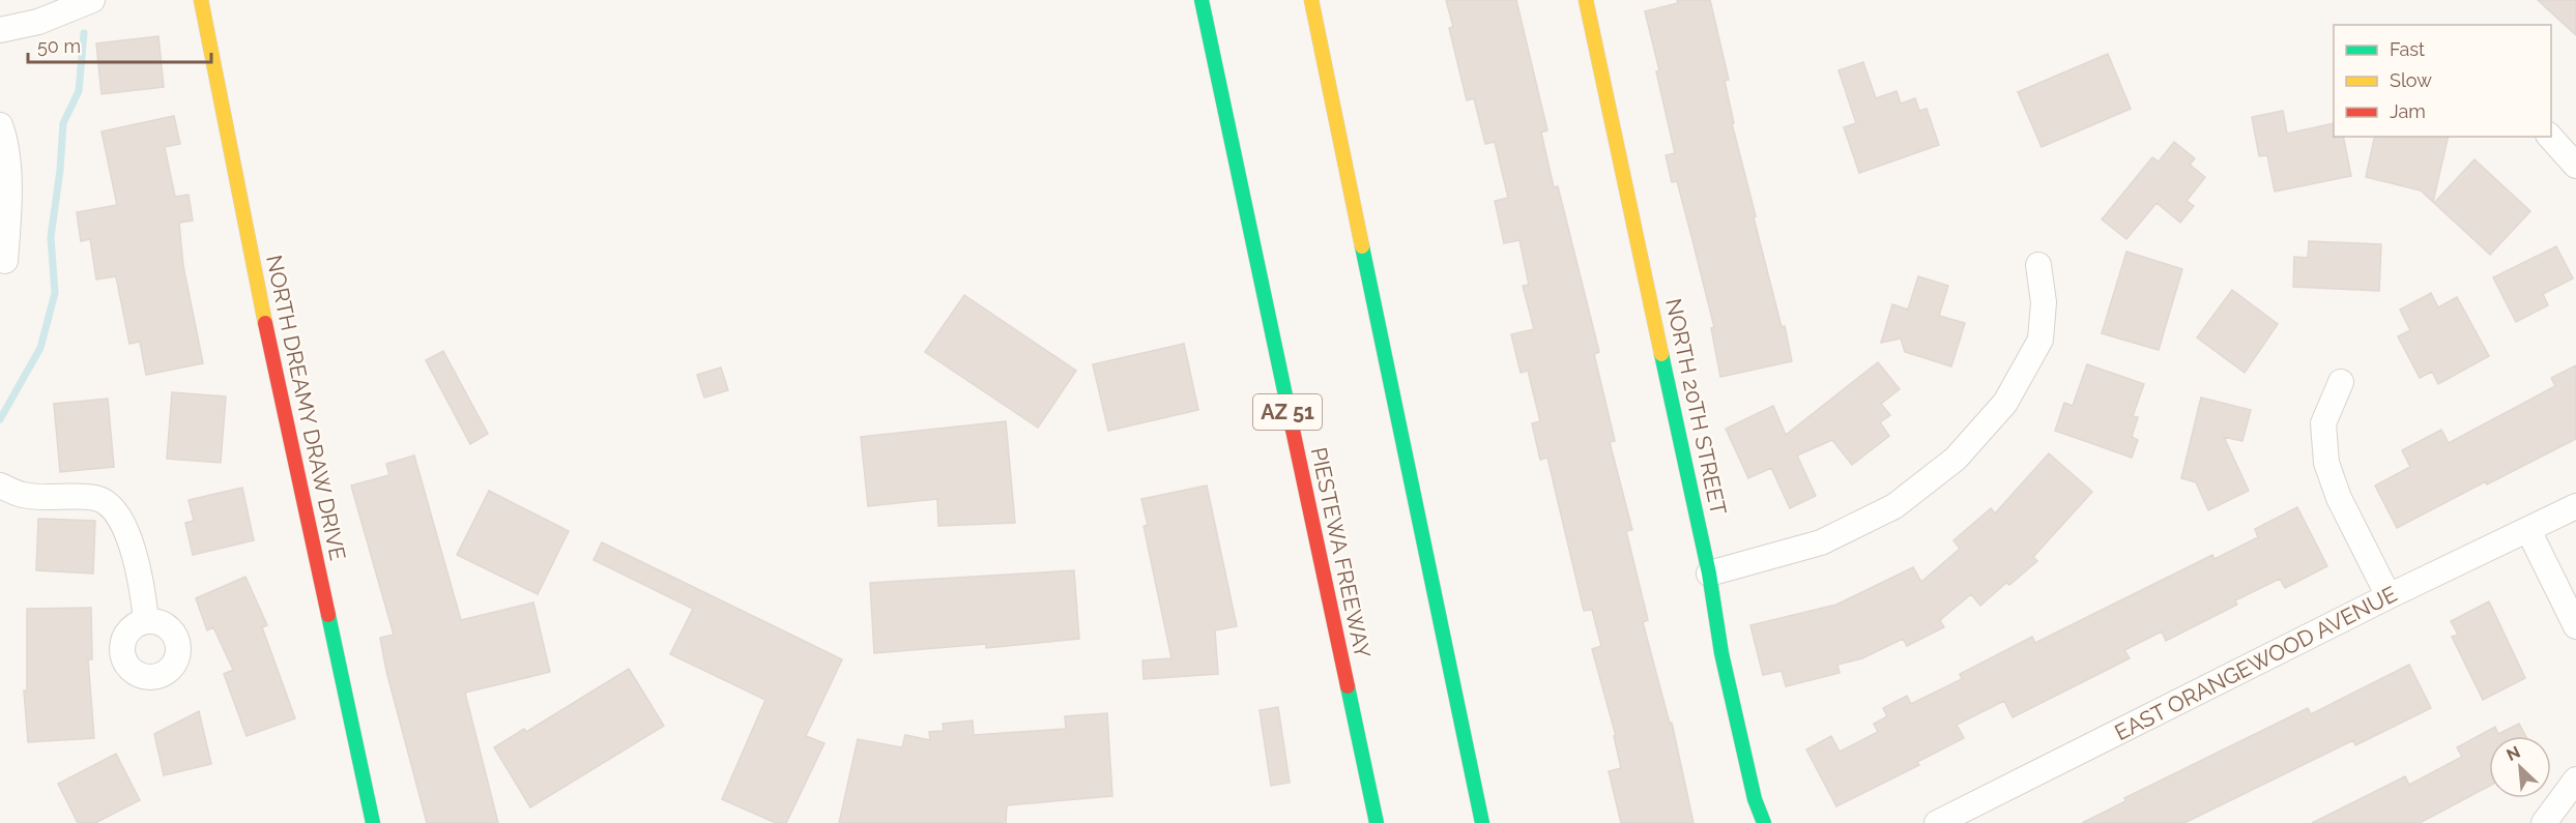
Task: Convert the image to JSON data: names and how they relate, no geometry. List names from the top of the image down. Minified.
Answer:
{"streets":{"main road":["NORTH 20TH STREET","NORTH DREAMY DRAW DRIVE","AZ 51","PIESTEWA FREEWAY"],"street":["EAST ORANGEWOOD AVENUE"]},"legend":["Fast","Slow","Jam"],"scale_bar":"50 m","north":"top left"}
